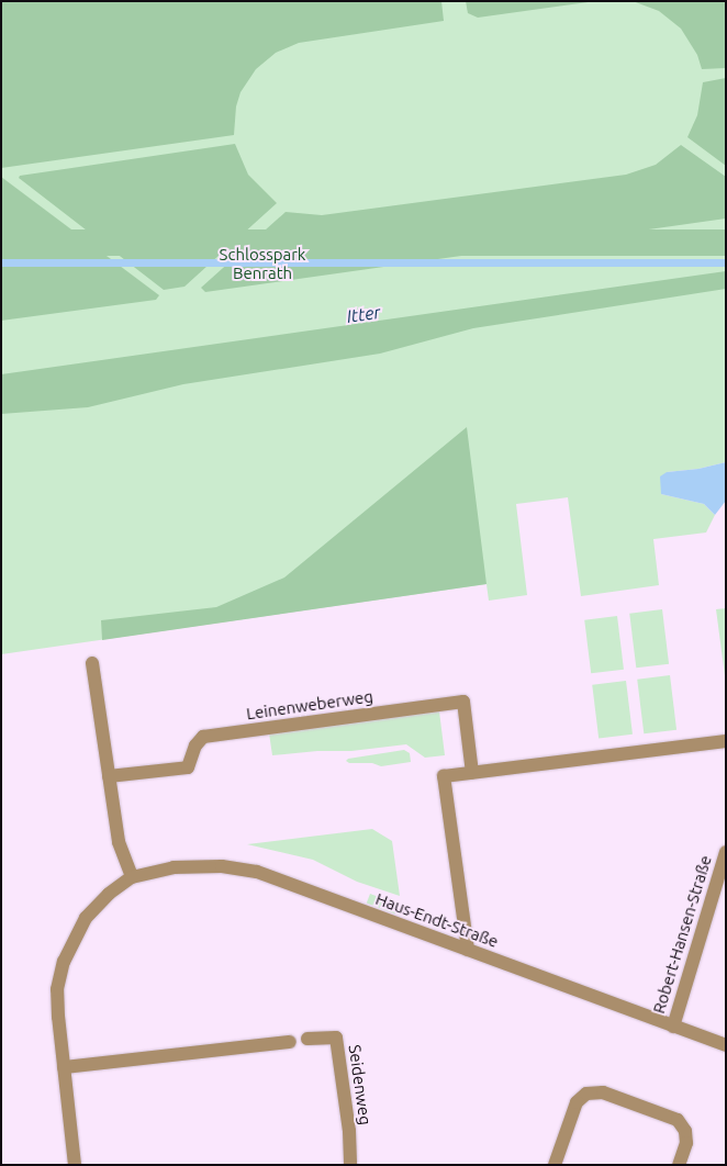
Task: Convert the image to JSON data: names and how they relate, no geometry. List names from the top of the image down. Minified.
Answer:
{"streets":{"street":["Leinenweberweg","Haus-Endt-Straße","Robert-Hansen-Straße","Seidenweg"]},"crossings":[["Haus-Endt-Straße","Robert-Hansen-Straße"]],"water":["Itter"],"parks":["Schlosspark Benrath"]}
